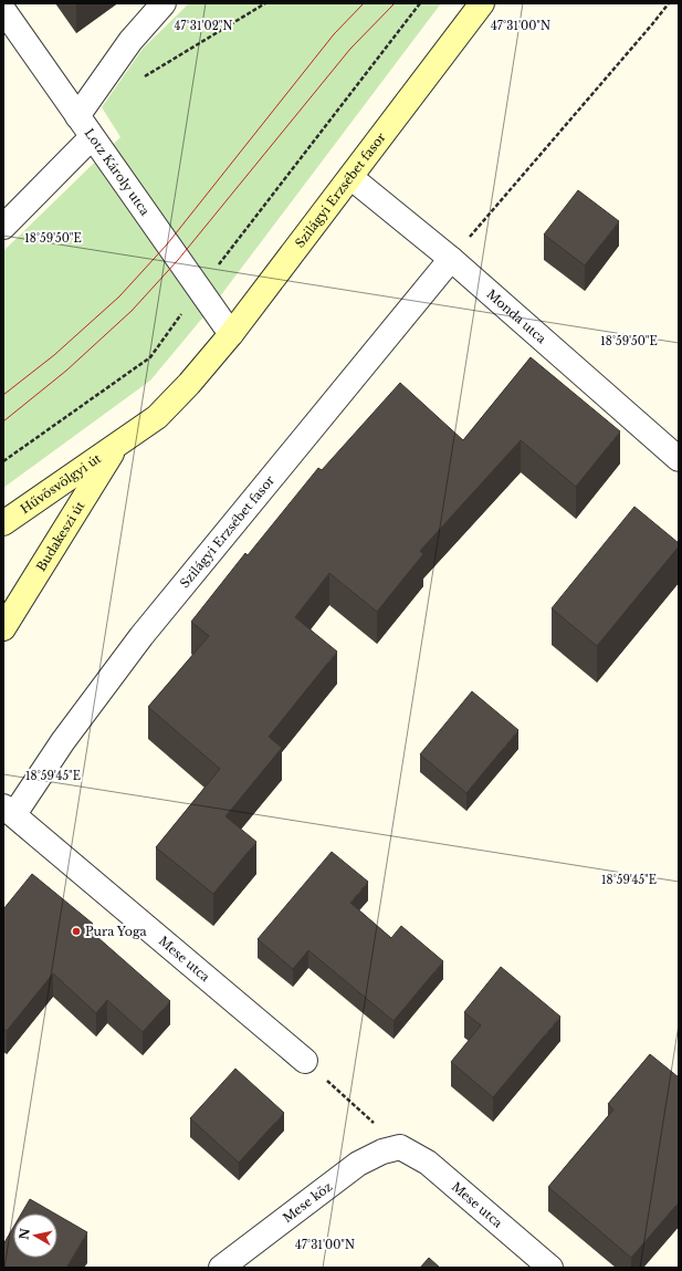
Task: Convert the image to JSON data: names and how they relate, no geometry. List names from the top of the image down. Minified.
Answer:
{"streets":{"main road":["Szilágyi Erzsébet fasor","Hűvösvölgyi út","Budakeszi út"],"street":["Lotz Károly utca","Monda utca","Mese utca","Mese köz"]},"crossings":[["Lotz Károly utca","Szilágyi Erzsébet fasor"],["Szilágyi Erzsébet fasor","Monda utca"],["Szilágyi Erzsébet fasor","Hűvösvölgyi út"],["Szilágyi Erzsébet fasor","Budakeszi út"],["Szilágyi Erzsébet fasor","Mese utca"],["Hűvösvölgyi út","Budakeszi út"],["Mese utca","Mese köz"]],"places":["Pura Yoga"],"north":"left","coordinates":["47°31'02\"N","47°31'00\"N","18°59'50\"E","18°59'45\"E"]}
